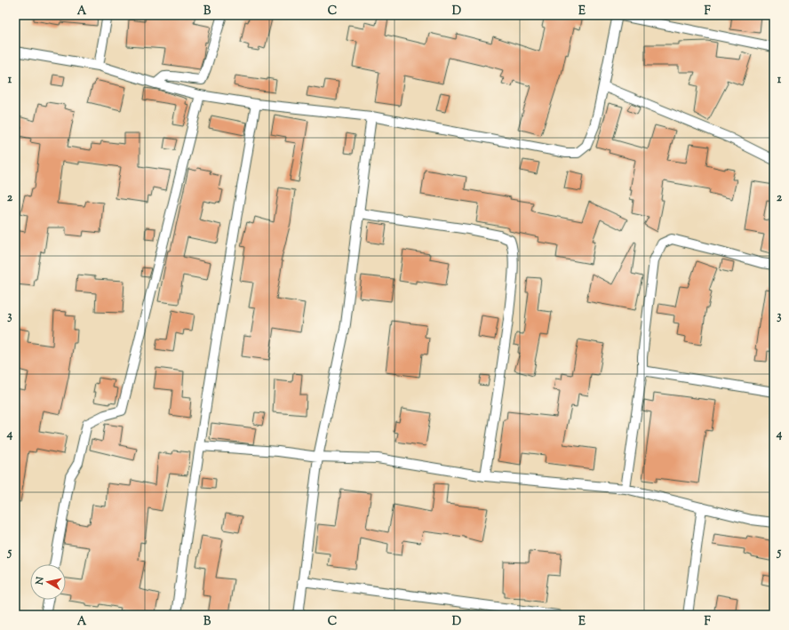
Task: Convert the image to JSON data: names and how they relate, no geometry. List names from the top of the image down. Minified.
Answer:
{"north":"left","grid":{"columns":["A","B","C","D","E","F"],"rows":["1","2","3","4","5"]}}
